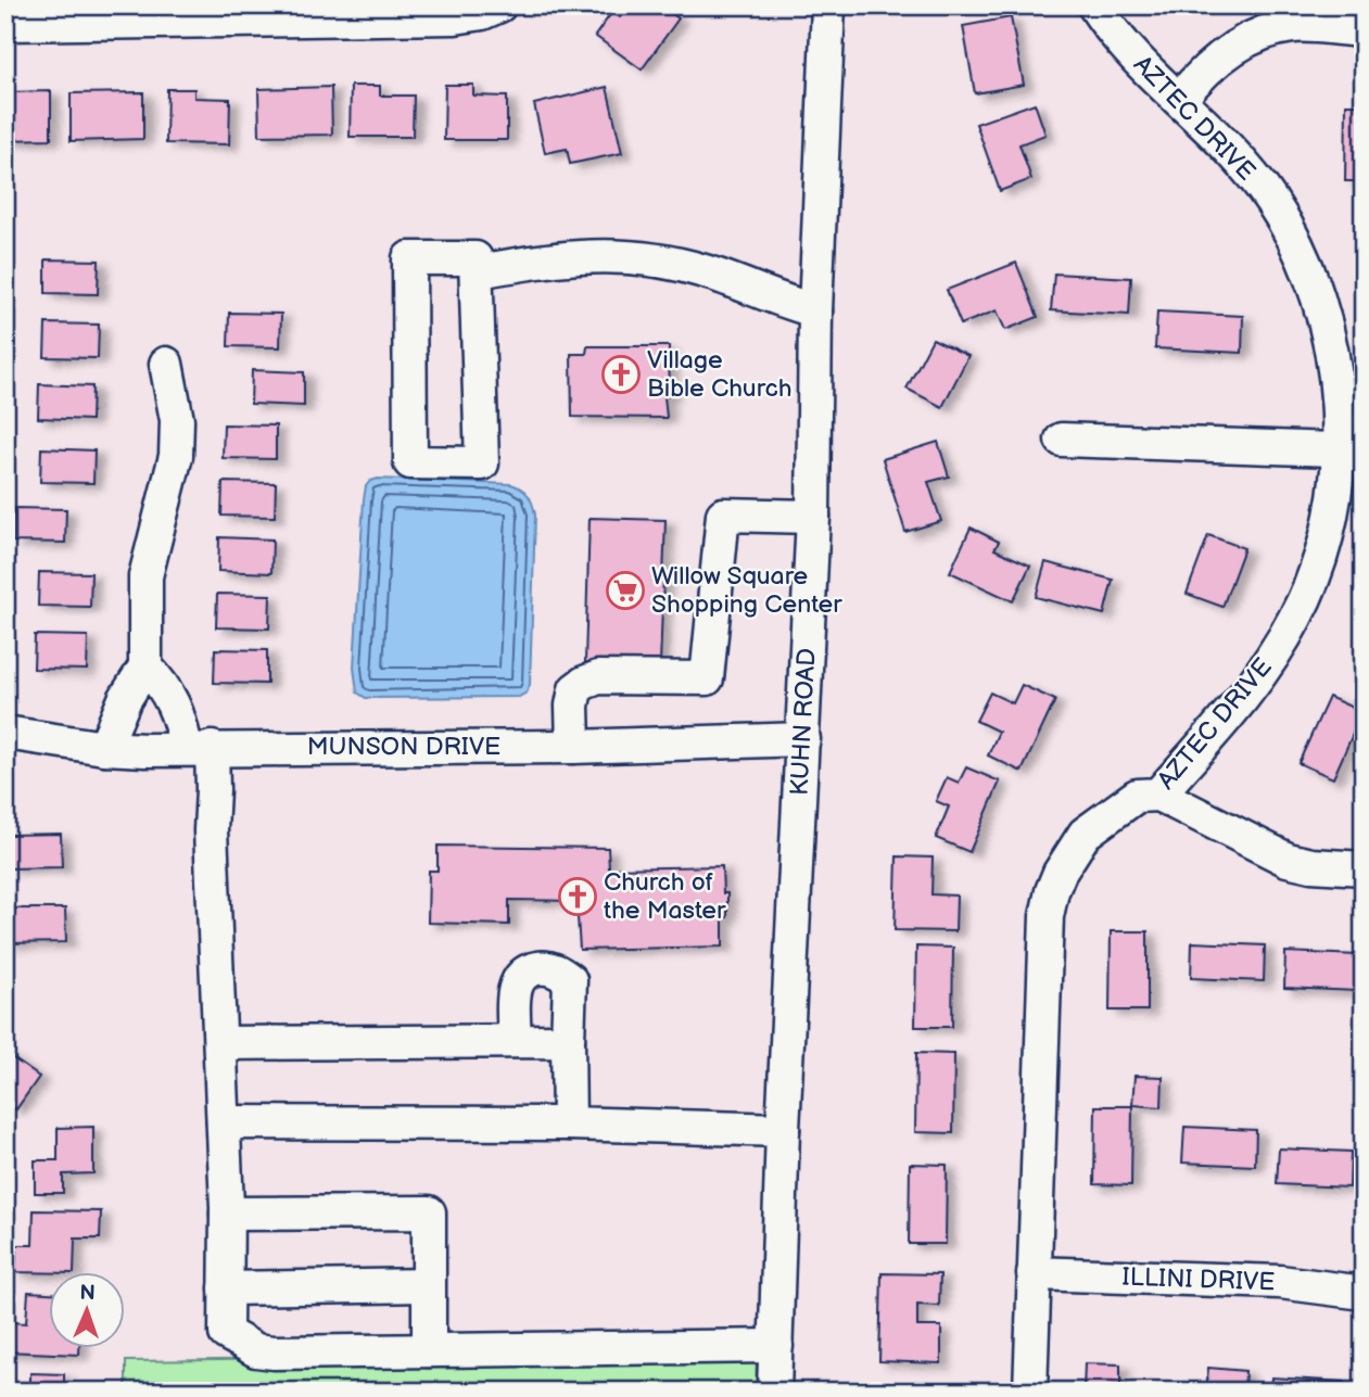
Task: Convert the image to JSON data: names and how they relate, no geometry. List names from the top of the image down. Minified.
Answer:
{"streets":{"street":["AZTEC DRIVE","KUHN ROAD","MUNSON DRIVE","ILLINI DRIVE"]},"crossings":[["AZTEC DRIVE","ILLINI DRIVE"],["KUHN ROAD","MUNSON DRIVE"]],"places":{"church":["Village Bible Church","Church of the Master"],"supermarket":["Willow Square Shopping Center"]},"north":"top"}
